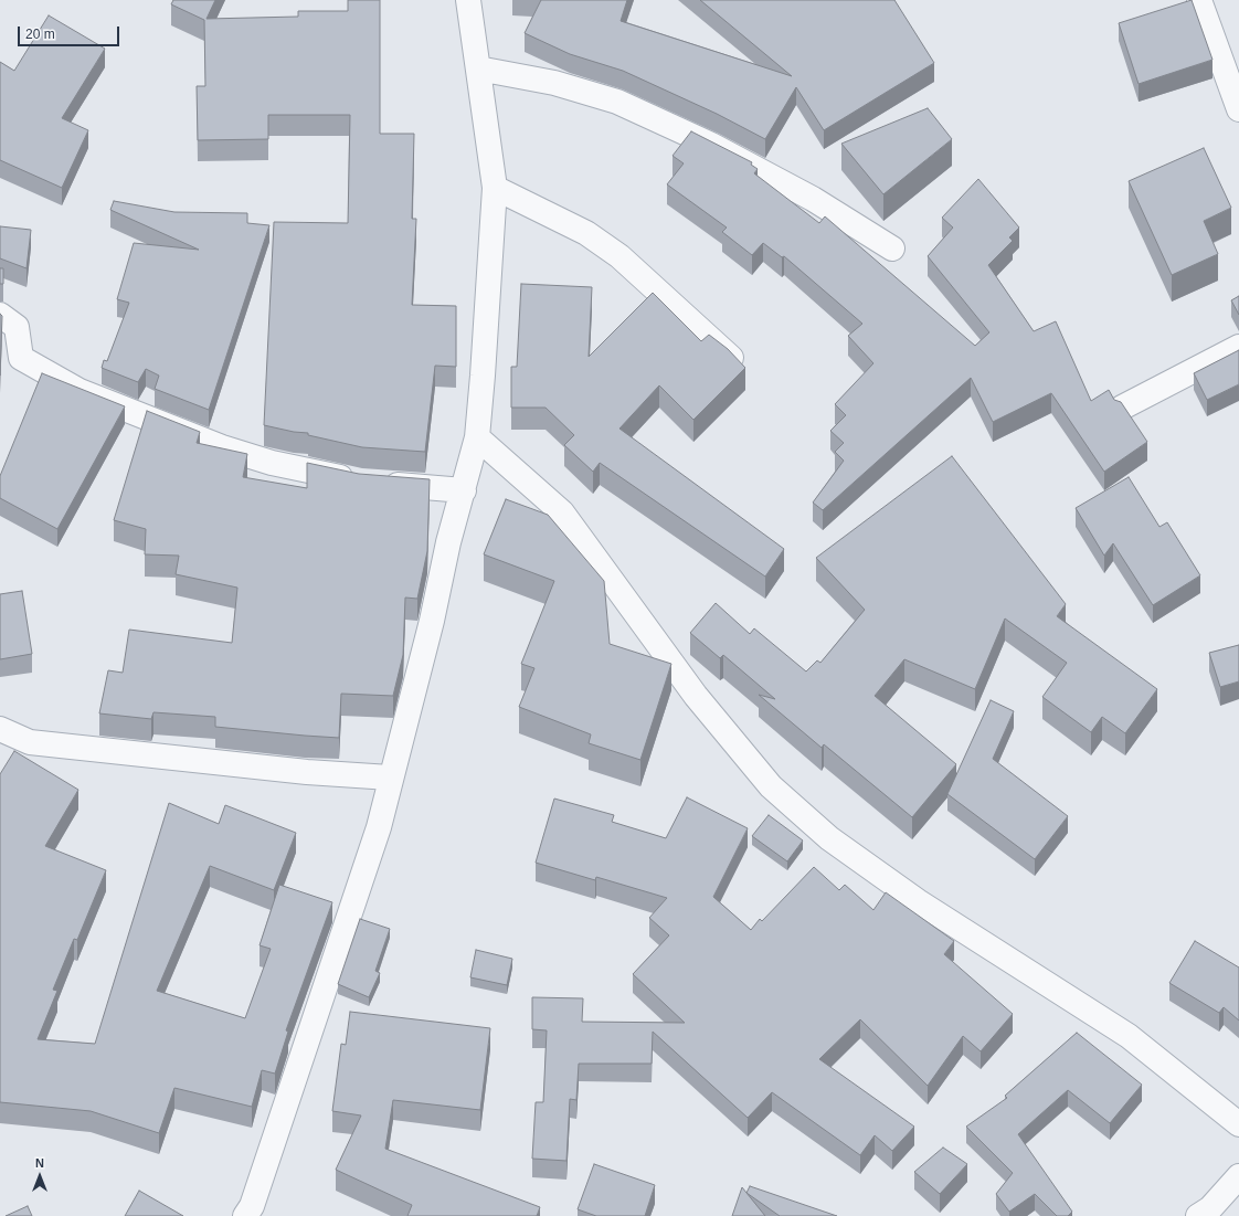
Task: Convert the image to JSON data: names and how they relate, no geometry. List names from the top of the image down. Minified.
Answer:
{"scale_bar":"20 m","north":"top"}
